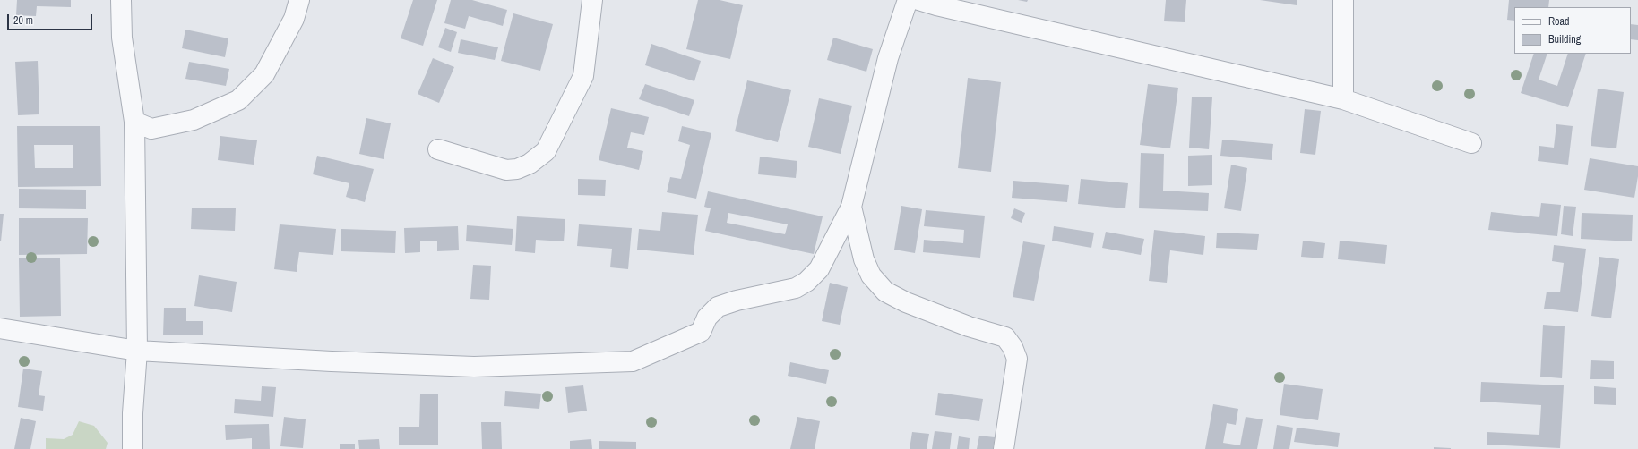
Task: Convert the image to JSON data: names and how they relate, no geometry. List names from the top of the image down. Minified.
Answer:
{"legend":["Road","Building"],"scale_bar":"20 m"}
